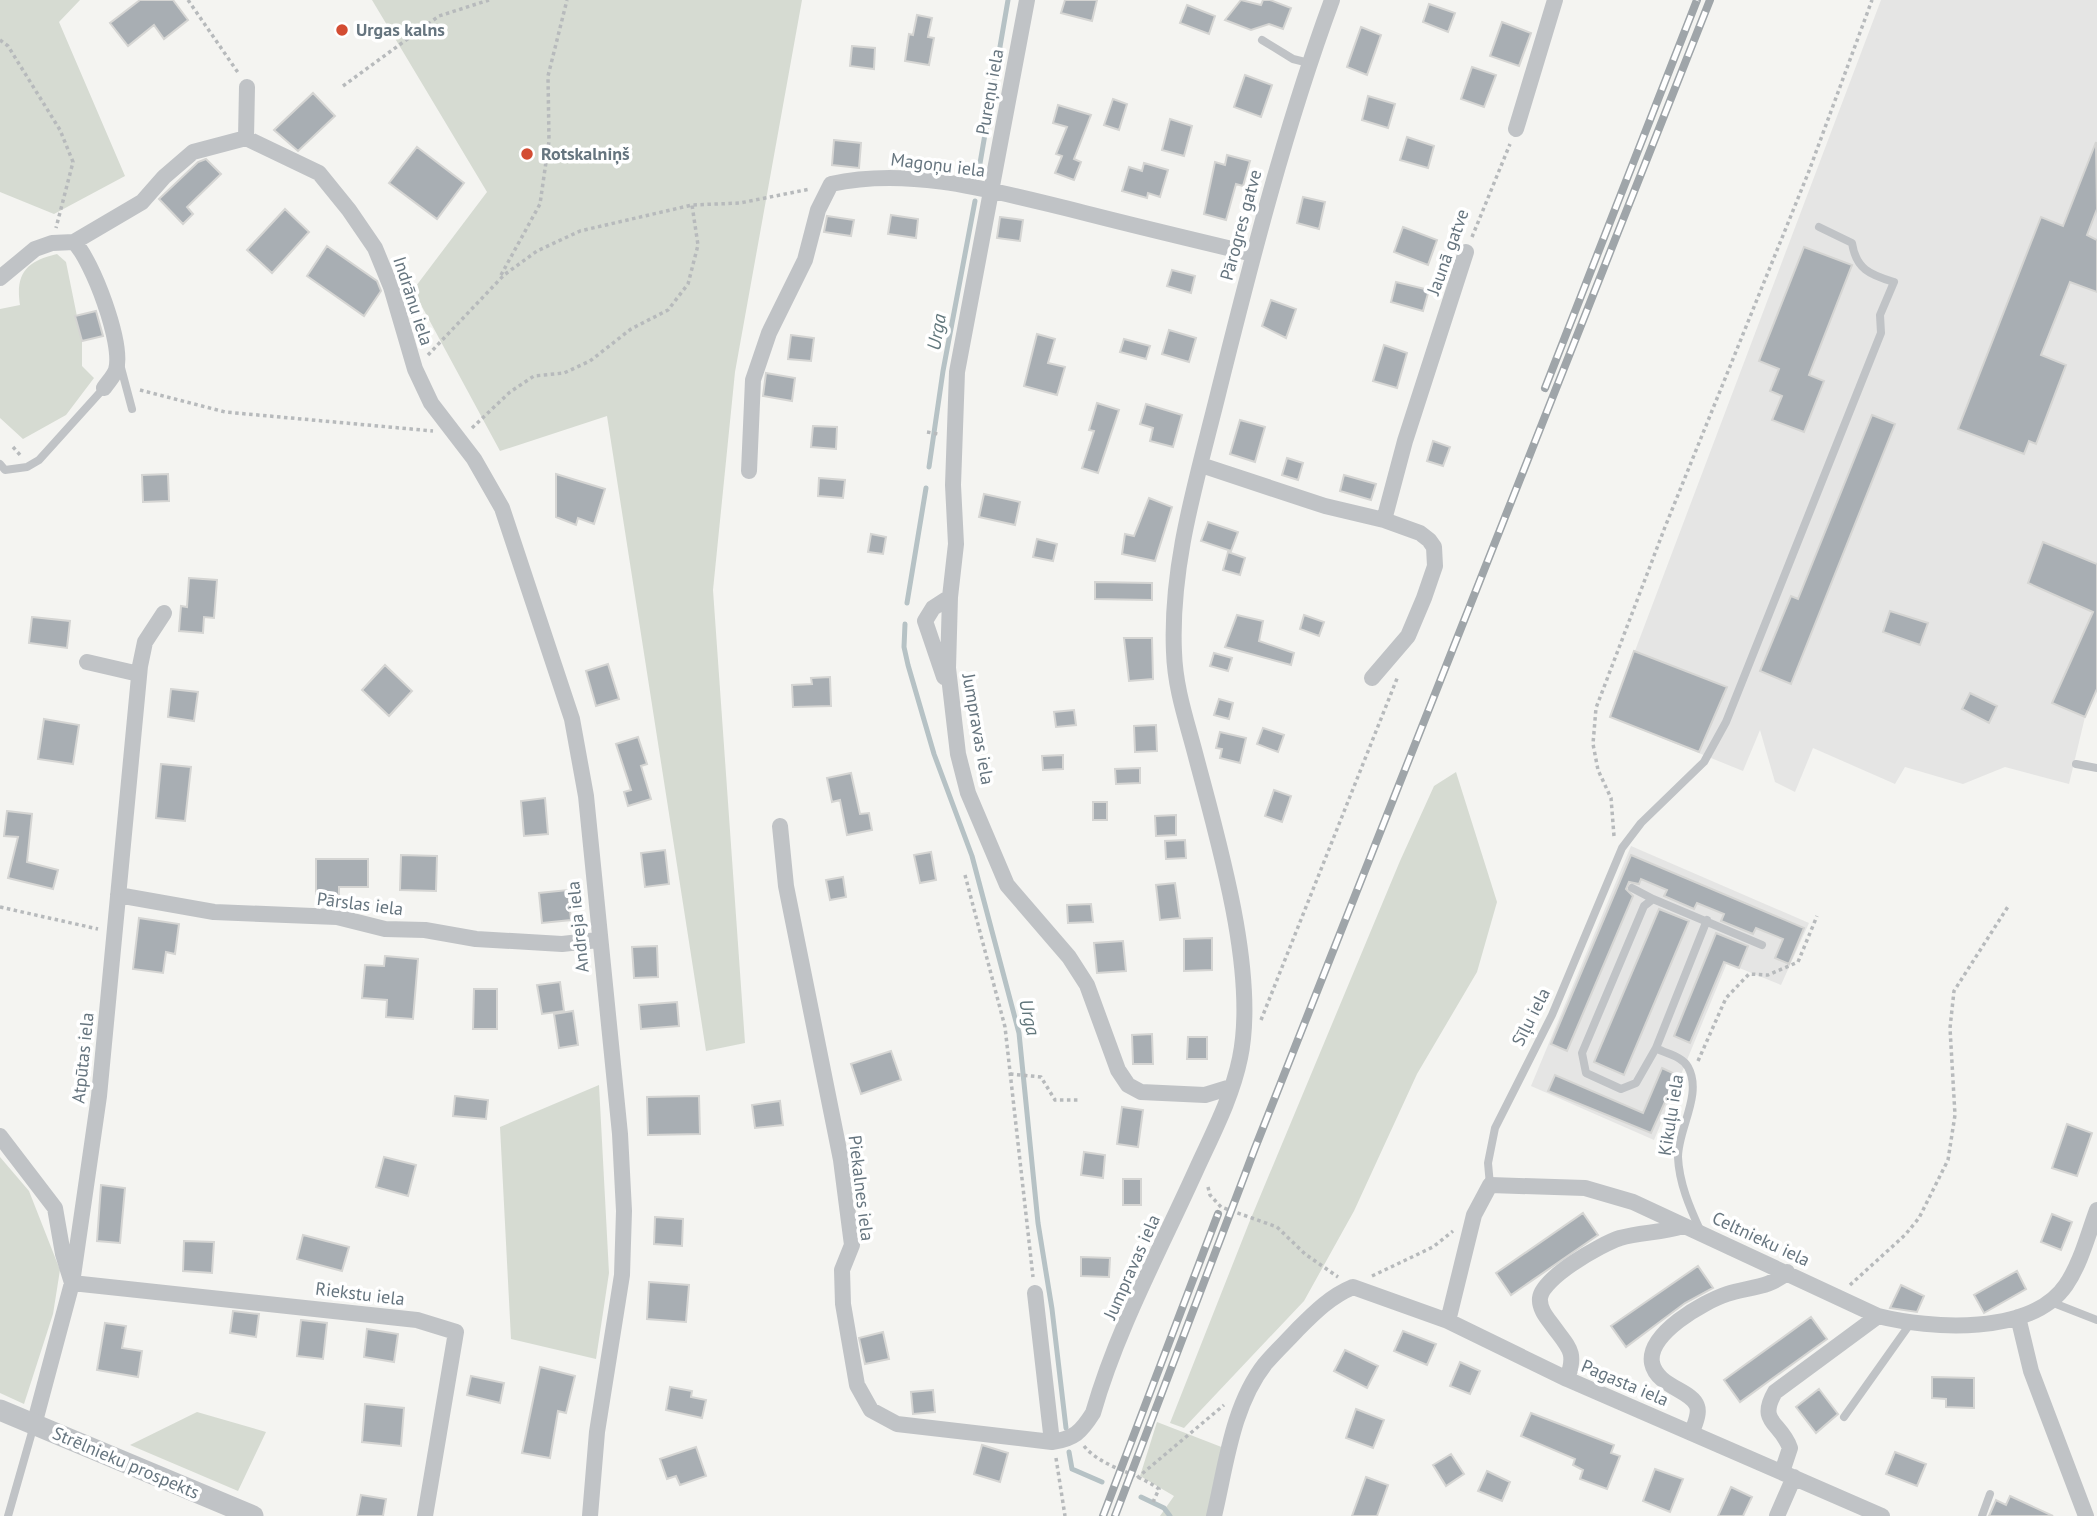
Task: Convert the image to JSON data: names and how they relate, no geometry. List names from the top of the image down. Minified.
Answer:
{"streets":{"street":["Pureņu iela","Magoņu iela","Pārogres gatve","Jaunā gatve","Indrānu iela","Jumpravas iela","Pārslas iela","Andreja iela","Atpūtas iela","Piekalnes iela","Celtnieku iela","Riekstu iela","Pagasta iela","Strēlnieku prospekts"],"lane":["Sīļu iela","Ķikuļu iela"]},"crossings":[["Pureņu iela","Magoņu iela"],["Pureņu iela","Jumpravas iela"],["Magoņu iela","Pārogres gatve"],["Magoņu iela","Jumpravas iela"],["Pārogres gatve","Jumpravas iela"],["Indrānu iela","Andreja iela"],["Jumpravas iela","Piekalnes iela"],["Pārslas iela","Andreja iela"],["Pārslas iela","Atpūtas iela"],["Sīļu iela","Celtnieku iela"],["Atpūtas iela","Riekstu iela"],["Atpūtas iela","Strēlnieku prospekts"],["Ķikuļu iela","Celtnieku iela"]],"water":["Urga"],"places":["Urgas kalns","Rotskalniņš"]}
